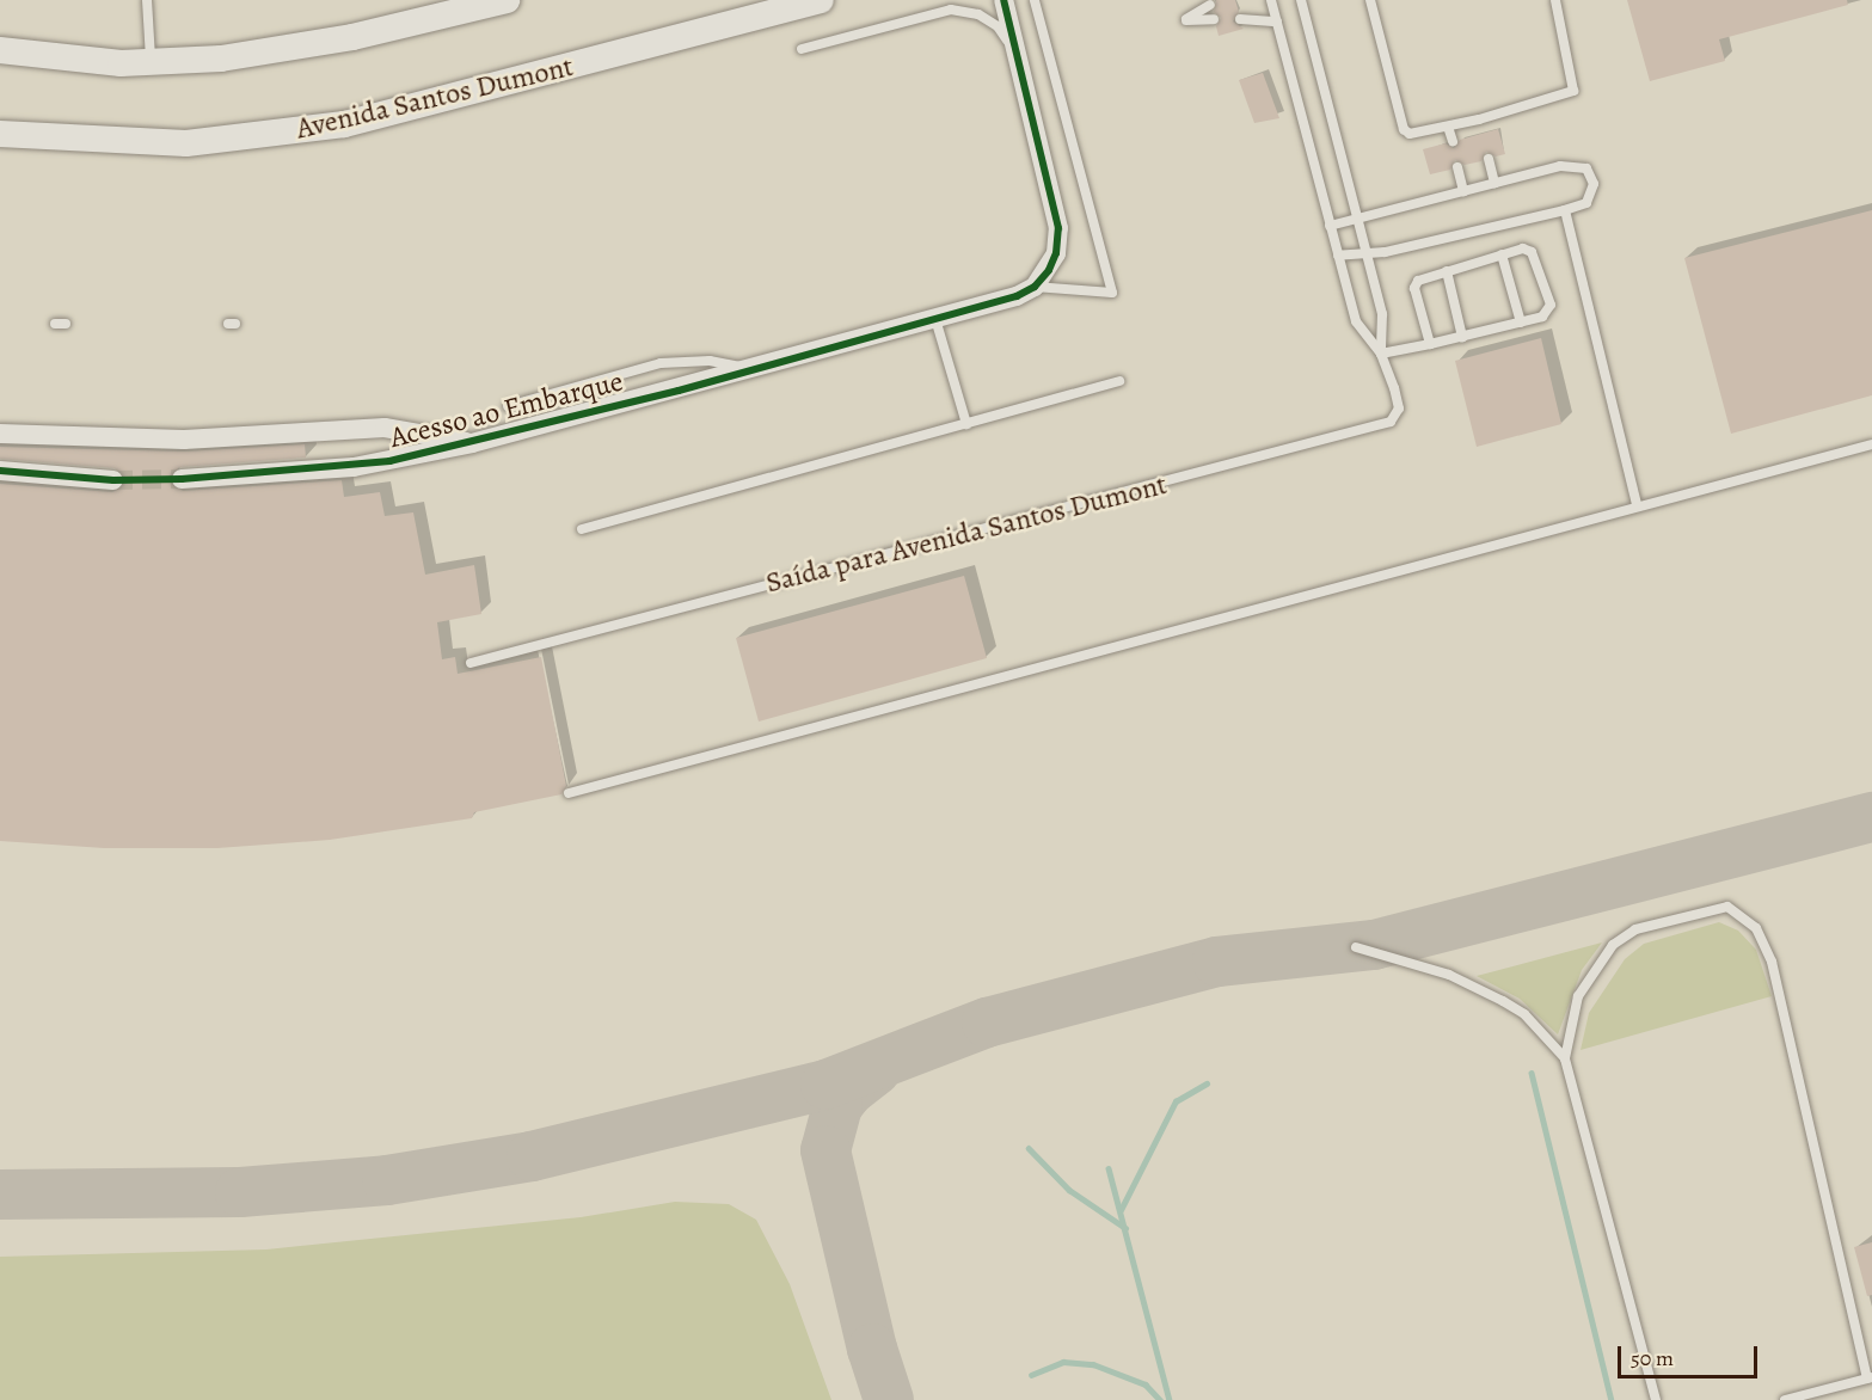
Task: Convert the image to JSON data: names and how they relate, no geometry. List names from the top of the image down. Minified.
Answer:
{"streets":{"main road":["Avenida Santos Dumont"],"street":["Acesso ao Embarque"],"lane":["Saída para Avenida Santos Dumont"]},"scale_bar":"50 m"}
